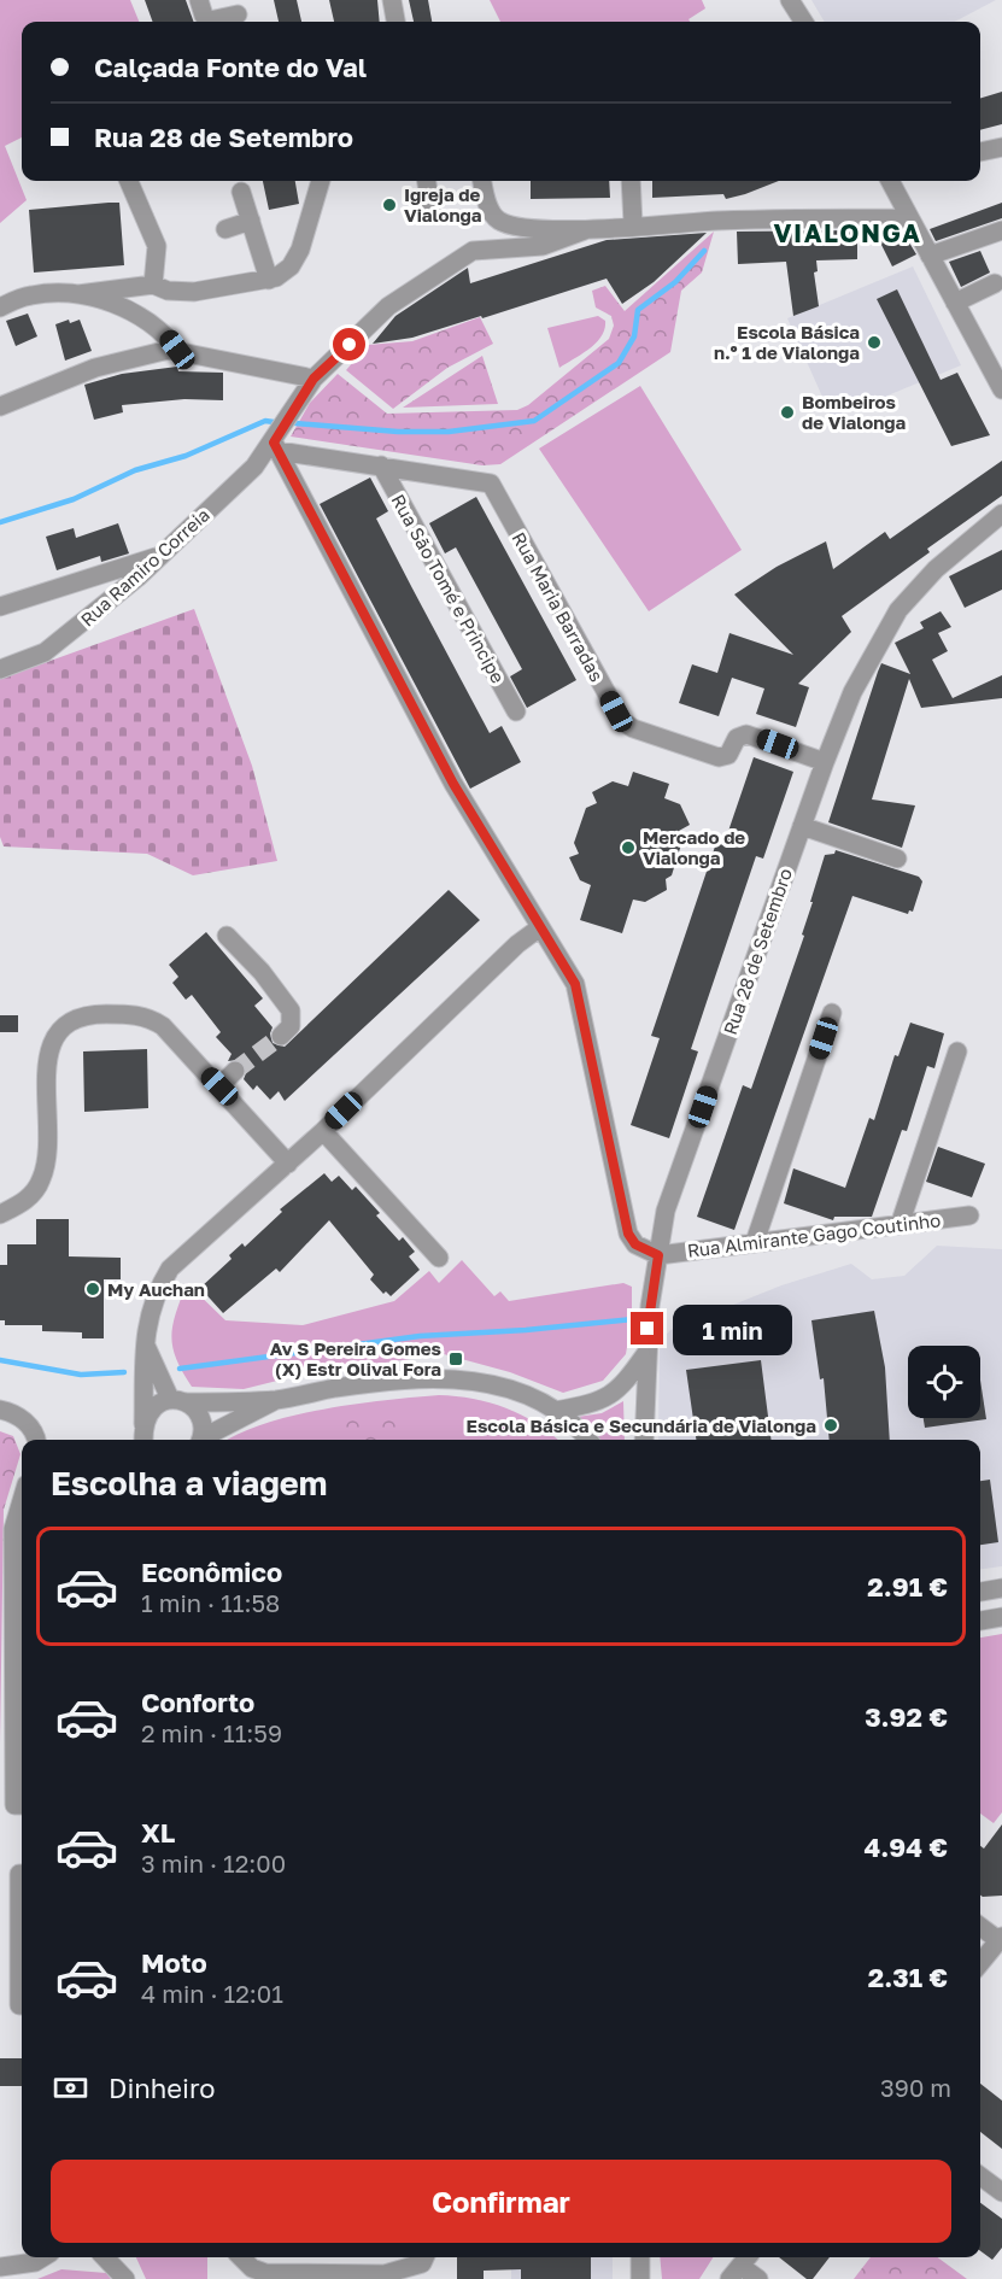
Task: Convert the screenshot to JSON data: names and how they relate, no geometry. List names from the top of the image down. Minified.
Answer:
{"streets":{"street":["Rua Ramiro Correia","Rua São Tomé e Principe","Rua Maria Barradas","Rua 28 de Setembro","Rua Almirante Gago Coutinho"]},"crossings":[["Rua Ramiro Correia","Rua Maria Barradas"],["Rua São Tomé e Principe","Rua Maria Barradas"],["Rua Maria Barradas","Rua 28 de Setembro"],["Rua 28 de Setembro","Rua Almirante Gago Coutinho"]],"districts":["VIALONGA"],"places":{"other":["Igreja de Vialonga","Escola Básica n.º 1 de Vialonga","Bombeiros de Vialonga","Mercado de Vialonga","My Auchan","Escola Básica e Secundária de Vialonga"],"transit":["Av S Pereira Gomes (X) Estr Olival Fora"]},"page":{"banner":["Calçada Fonte do Val","Rua 28 de Setembro"],"bubble":"1 min","heading":"Escolha a viagem","list":[{"name":"Econômico","note":"1 min · 11:58","value":"2.91 €"},{"name":"Conforto","note":"2 min · 11:59","value":"3.92 €"},{"name":"XL","note":"3 min · 12:00","value":"4.94 €"},{"name":"Moto","note":"4 min · 12:01","value":"2.31 €"}],"pay":["Dinheiro","390 m"],"buttons":"Confirmar"}}
